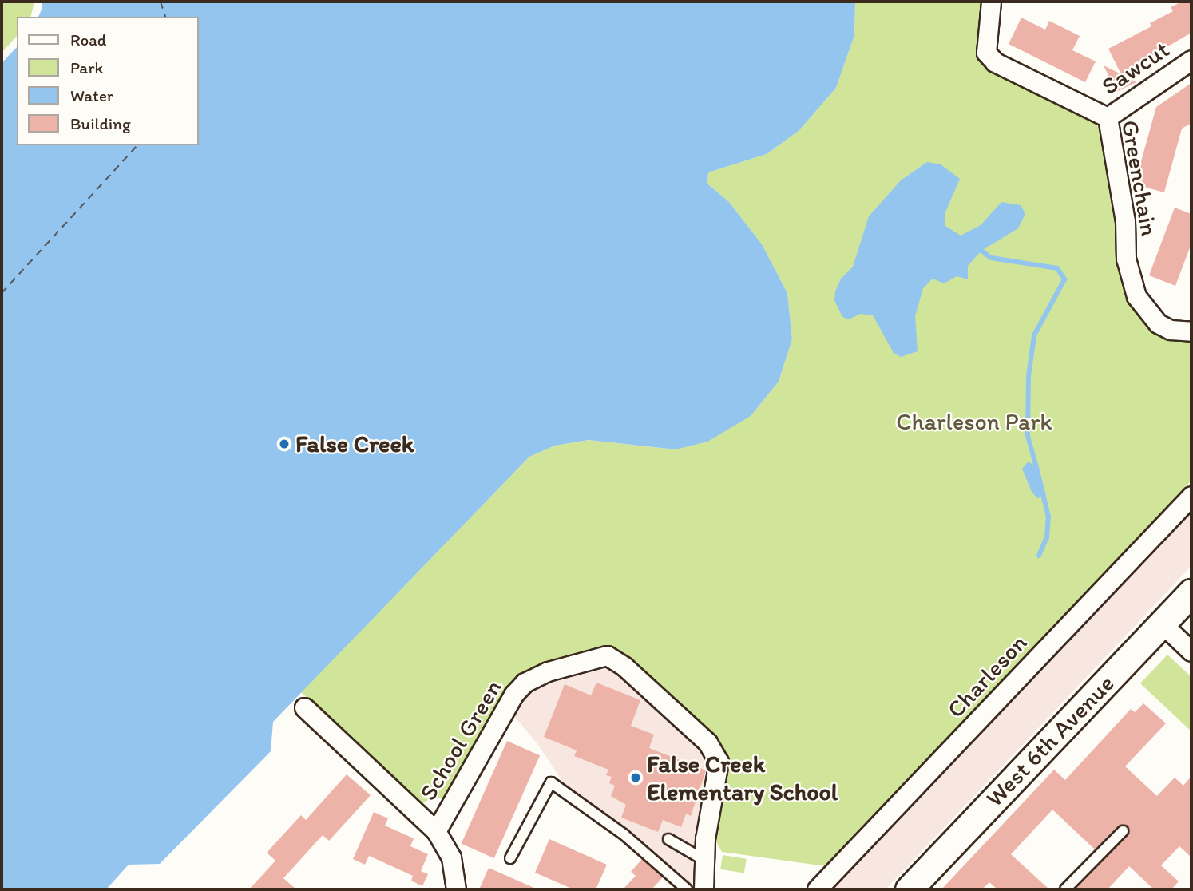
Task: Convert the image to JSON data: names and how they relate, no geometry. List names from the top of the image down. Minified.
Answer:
{"streets":{"main road":["West 6th Avenue"],"street":["Sawcut","Greenchain","Charleson","School Green"]},"crossings":[["Sawcut","Greenchain"]],"parks":["Charleson Park"],"places":["False Creek","False Creek Elementary School"],"legend":["Road","Park","Water","Building"]}
